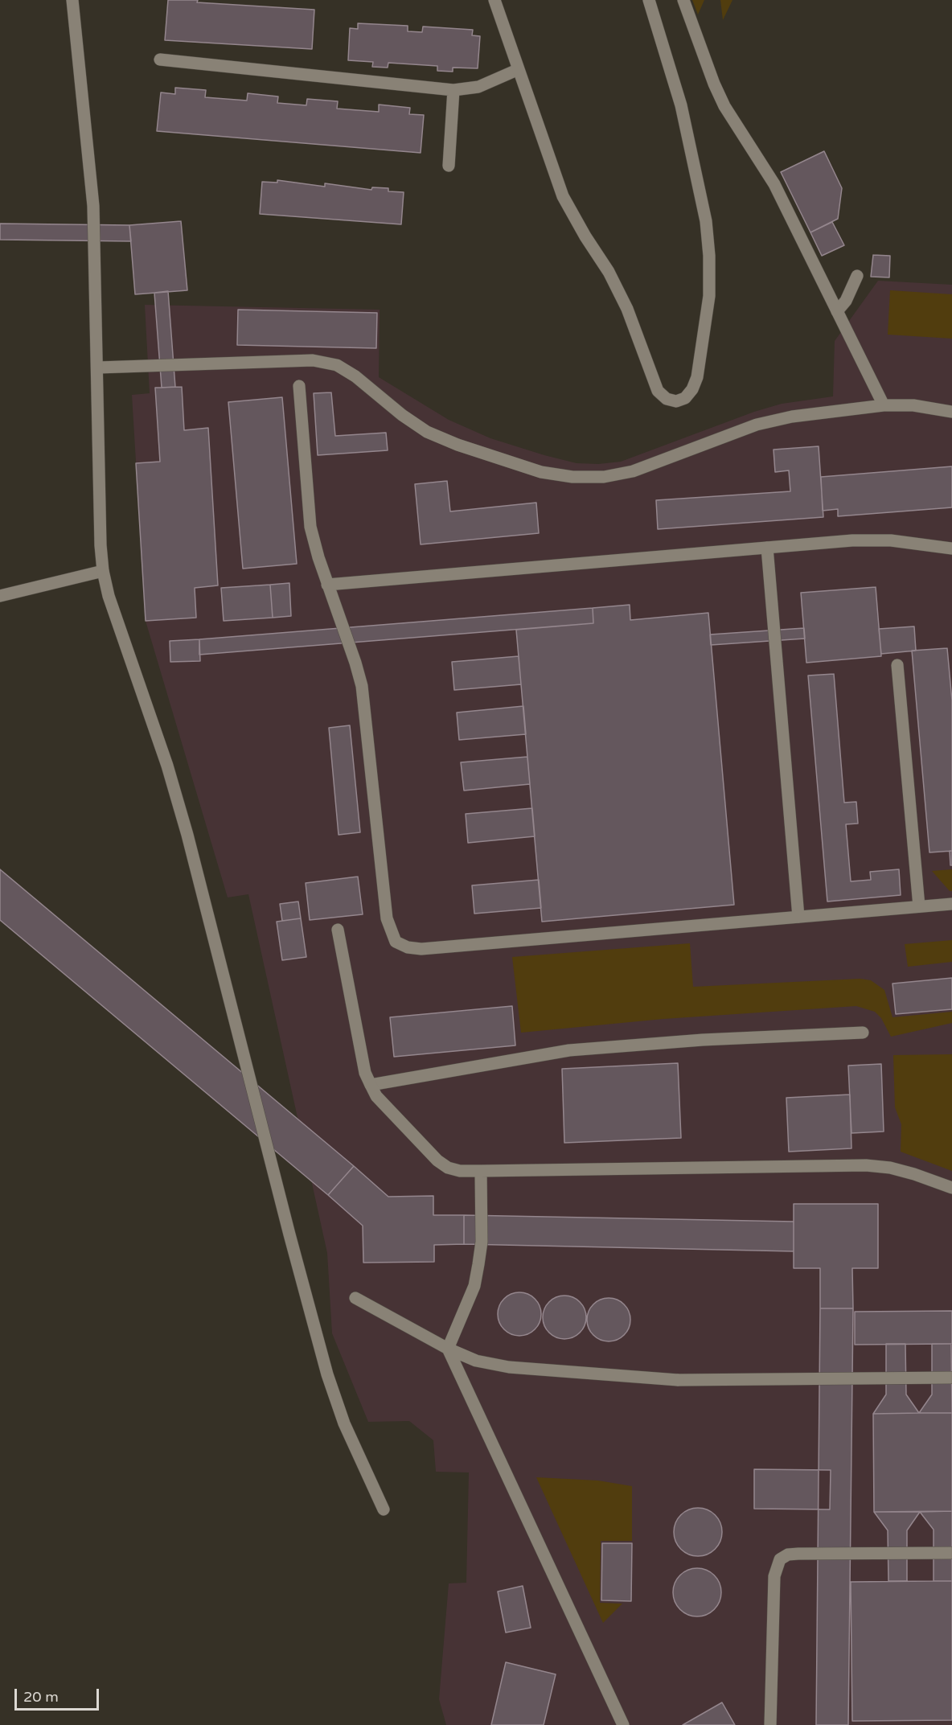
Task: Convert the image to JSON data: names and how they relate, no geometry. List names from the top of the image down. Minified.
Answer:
{"scale_bar":"20 m"}
